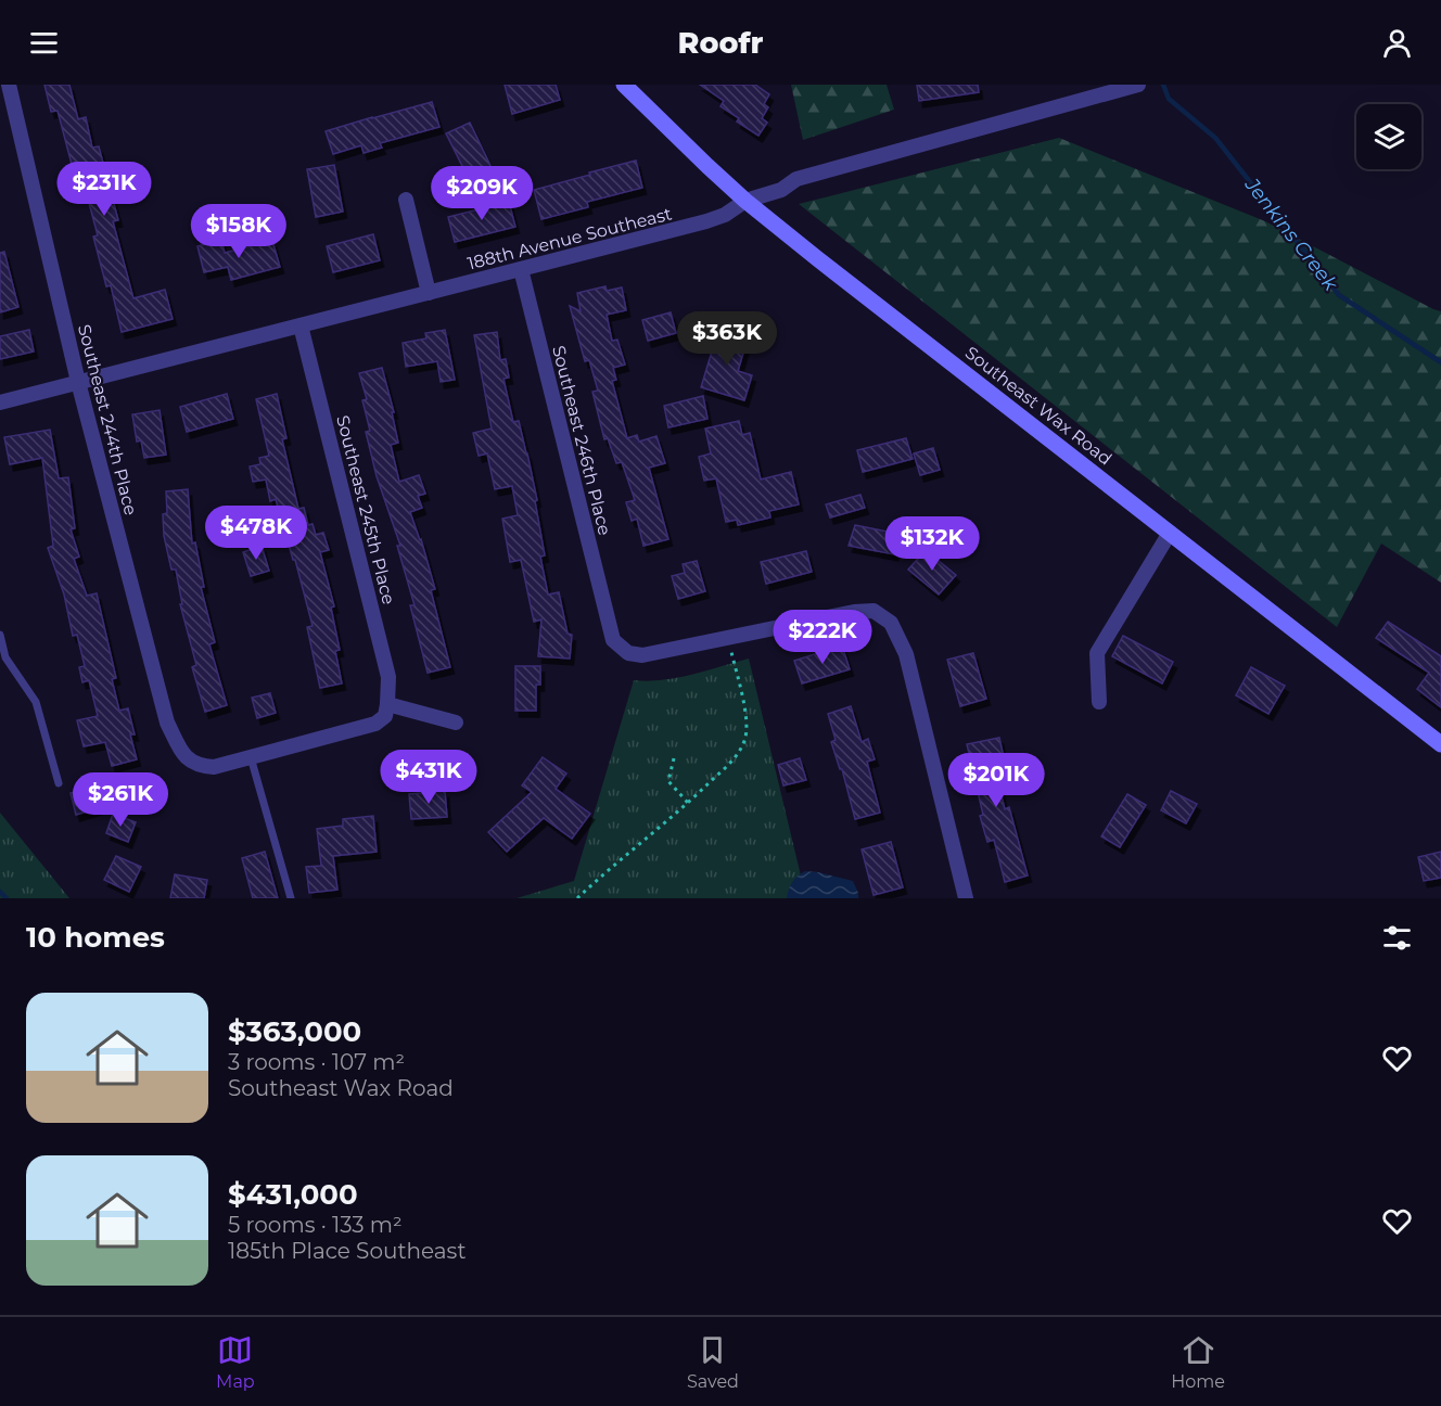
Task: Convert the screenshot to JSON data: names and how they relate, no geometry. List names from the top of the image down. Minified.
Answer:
{"streets":{"street":["188th Avenue Southeast","Southeast Wax Road","Southeast 244th Place","Southeast 246th Place","Southeast 245th Place"]},"crossings":[["188th Avenue Southeast","Southeast Wax Road"],["188th Avenue Southeast","Southeast 244th Place"],["188th Avenue Southeast","Southeast 246th Place"],["188th Avenue Southeast","Southeast 245th Place"]],"water":["Jenkins Creek"],"page":{"header":"Roofr","price":["$231K","$209K","$158K","$363K","$478K","$132K","$222K","$431K","$201K","$261K"],"heading":"10 homes","list":[{"name":"$363,000","note":"3 rooms · 107 m² · Southeast Wax Road"},{"name":"$431,000","note":"5 rooms · 133 m² · 185th Place Southeast"}],"tabs":["Map","Saved","Home"]}}
